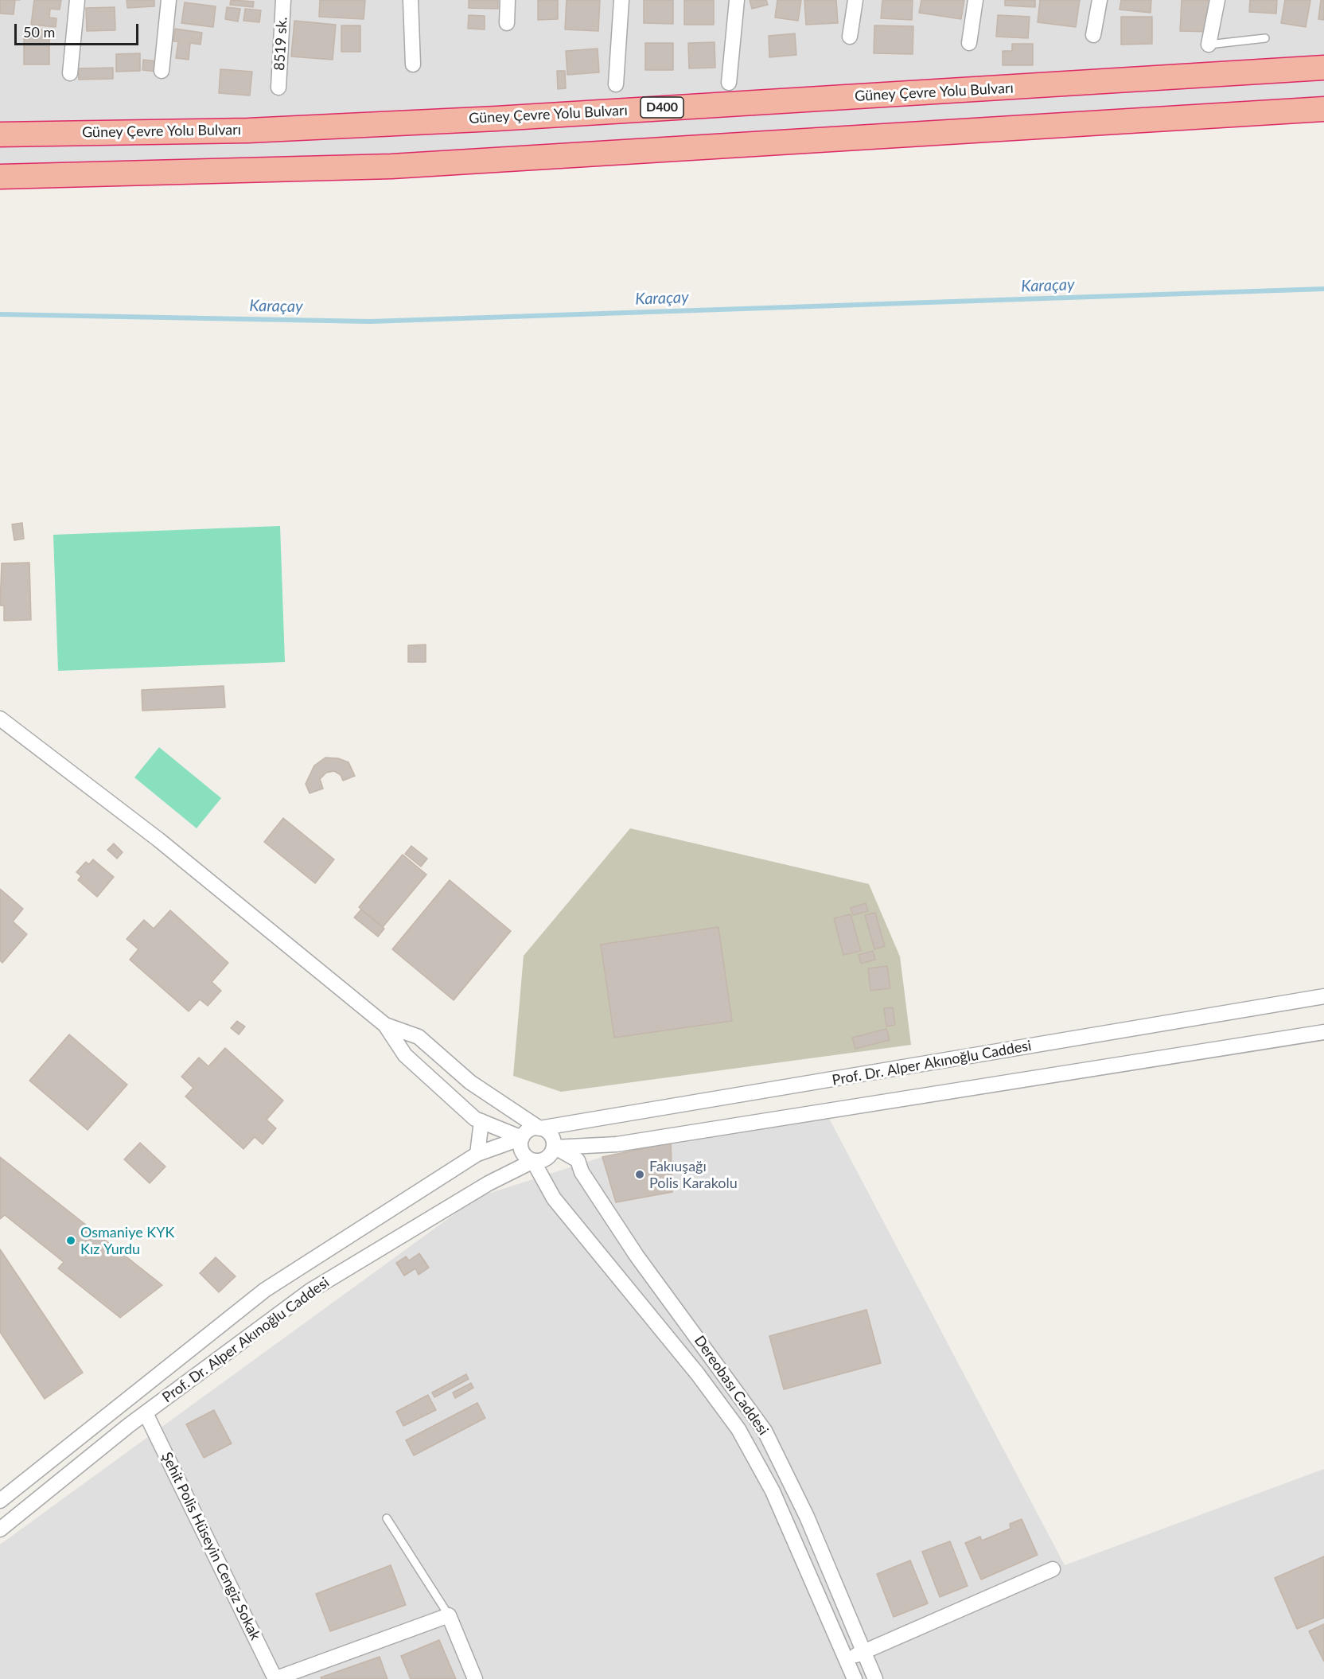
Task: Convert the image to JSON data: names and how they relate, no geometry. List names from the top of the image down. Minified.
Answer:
{"streets":{"highway":["Güney Çevre Yolu Bulvarı","D400"],"street":["8519 sk.","Prof. Dr. Alper Akınoğlu Caddesi","Dereobası Caddesi","Şehit Polis Hüseyin Cengiz Sokak"]},"crossings":[["Prof. Dr. Alper Akınoğlu Caddesi","Dereobası Caddesi"],["Prof. Dr. Alper Akınoğlu Caddesi","Şehit Polis Hüseyin Cengiz Sokak"]],"water":["Karaçay"],"places":["Fakıuşağı Polis Karakolu","Osmaniye KYK Kız Yurdu"],"scale_bar":"50 m"}
